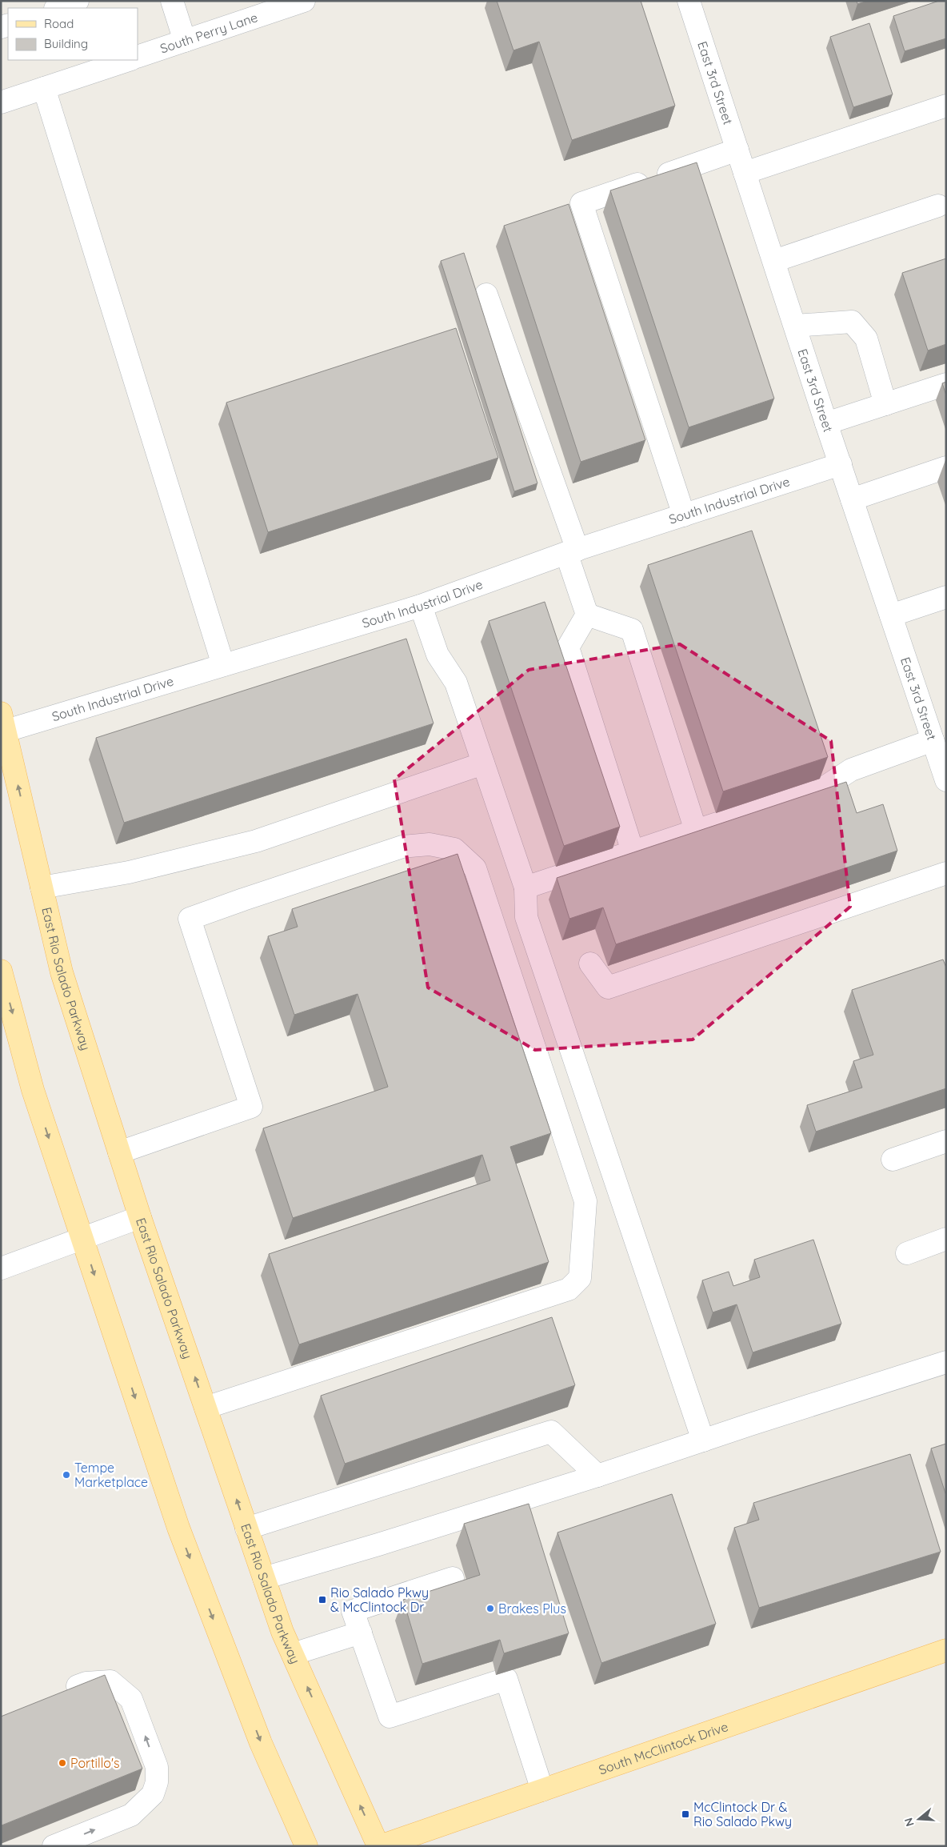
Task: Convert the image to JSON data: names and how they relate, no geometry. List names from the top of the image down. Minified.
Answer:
{"streets":{"main road":["East Rio Salado Parkway","South McClintock Drive"],"street":["South Perry Lane","East 3rd Street","South Industrial Drive"]},"crossings":[["East 3rd Street","South Industrial Drive"],["South Industrial Drive","East Rio Salado Parkway"],["East Rio Salado Parkway","South McClintock Drive"]],"places":{"other":["Tempe Marketplace","Brakes Plus","Portillo's"],"transit":["Rio Salado Pkwy & McClintock Dr","McClintock Dr & Rio Salado Pkwy"]},"legend":["Road","Building"],"north":"left"}
